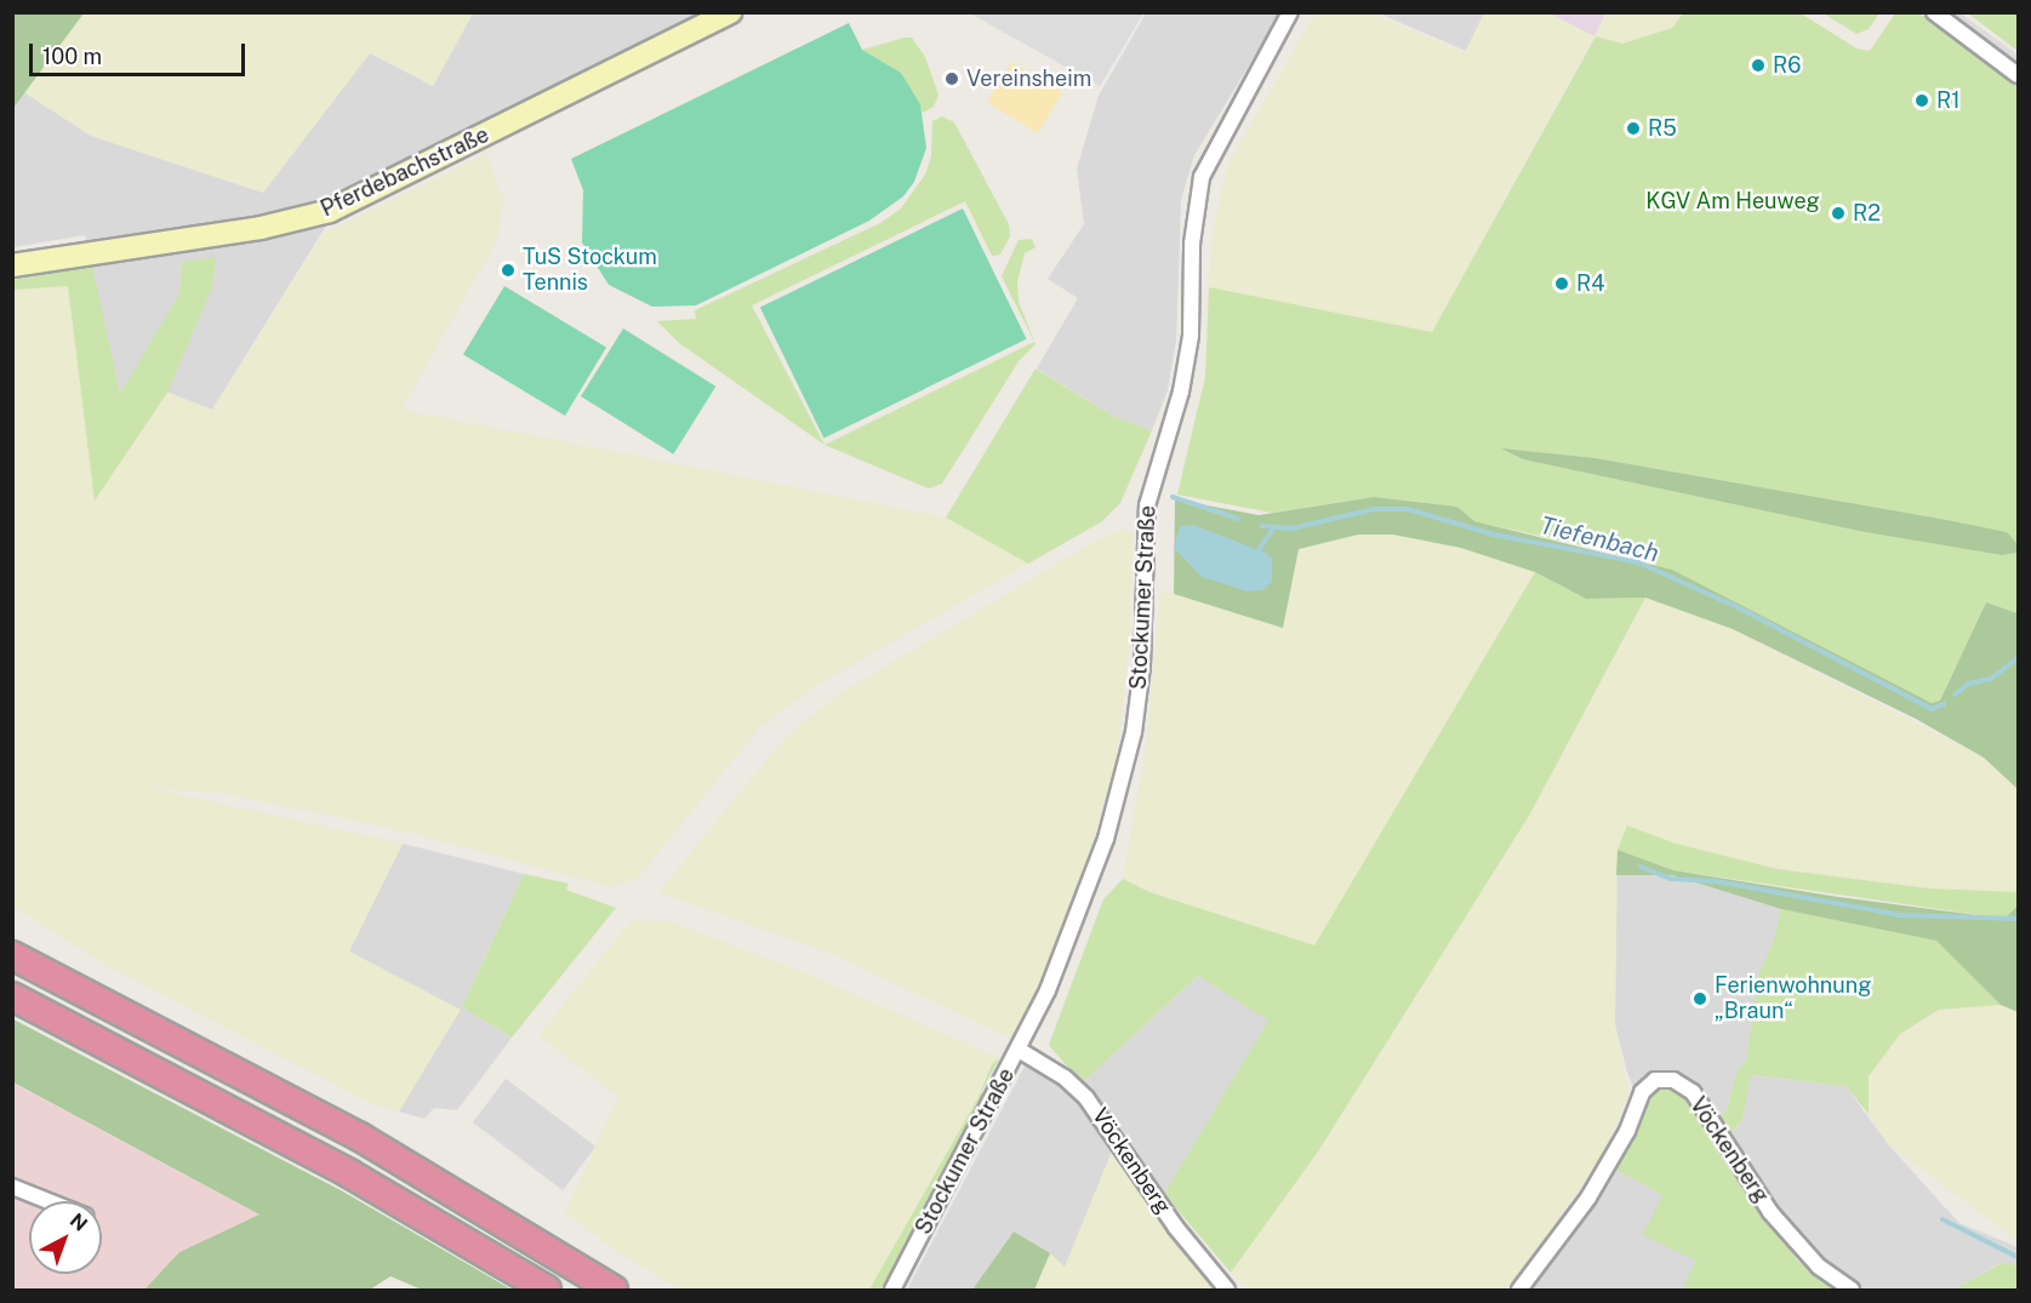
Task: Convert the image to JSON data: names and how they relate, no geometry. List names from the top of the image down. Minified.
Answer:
{"streets":{"main road":["Pferdebachstraße"],"street":["Stockumer Straße","Vöckenberg"]},"crossings":[["Stockumer Straße","Vöckenberg"]],"water":["Tiefenbach"],"parks":["KGV Am Heuweg"],"places":["R6","Vereinsheim","R1","R5","R2","TuS Stockum Tennis","R4","Ferienwohnung „Braun“"],"scale_bar":"100 m","north":"top right"}
